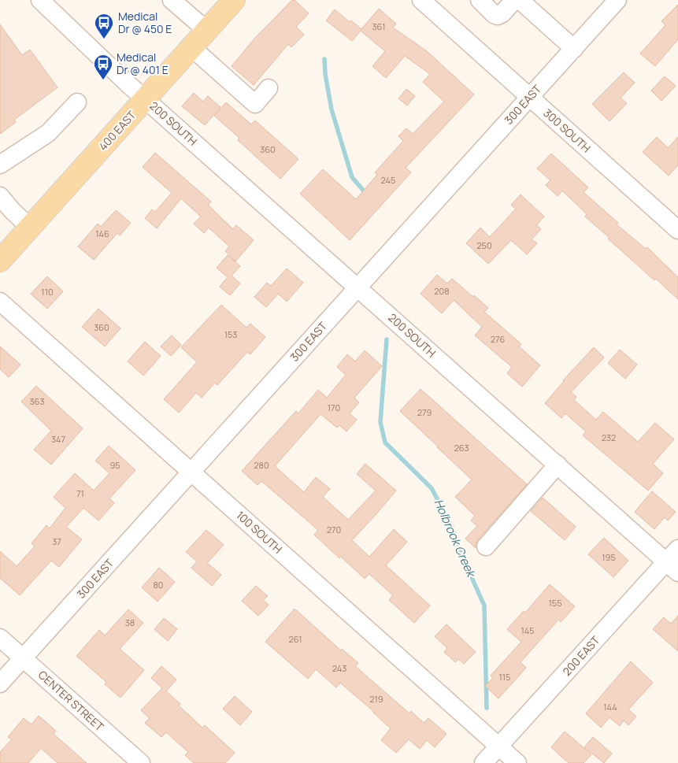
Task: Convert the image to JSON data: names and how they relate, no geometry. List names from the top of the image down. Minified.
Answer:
{"streets":{"main road":["400 EAST"],"street":["300 EAST","200 SOUTH","300 SOUTH","100 SOUTH","200 EAST","CENTER STREET"]},"crossings":[["300 EAST","200 SOUTH"],["300 EAST","300 SOUTH"],["300 EAST","100 SOUTH"],["300 EAST","CENTER STREET"],["200 SOUTH","400 EAST"],["200 SOUTH","200 EAST"],["100 SOUTH","200 EAST"]],"water":["Holbrook Creek"],"places":{"bus stop":["Medical Dr @ 450 E","Medical Dr @ 401 E"]},"house_numbers":["361","360","245","146","250","208","110","360","153","276","363","170","279","232","347","263","95","280","71","270","37","195","80","155","38","145","261","243","115","219","144"]}
